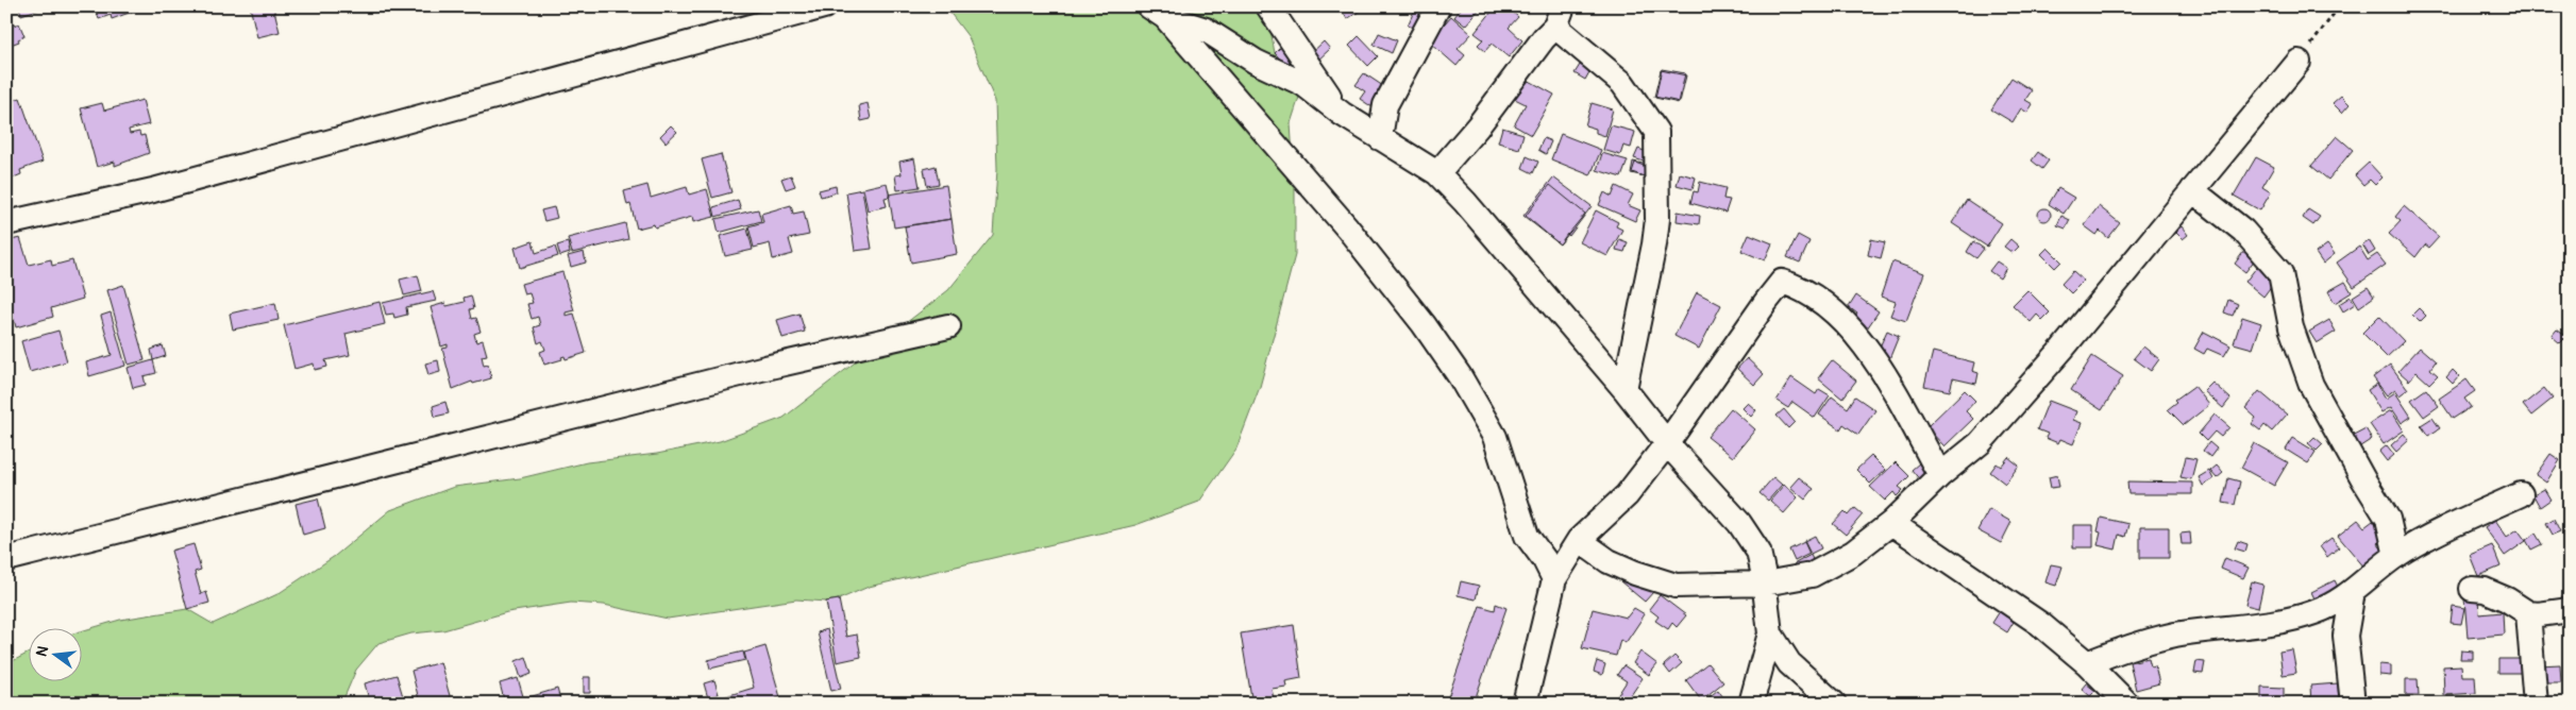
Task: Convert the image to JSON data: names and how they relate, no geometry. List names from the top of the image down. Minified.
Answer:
{"north":"left"}
